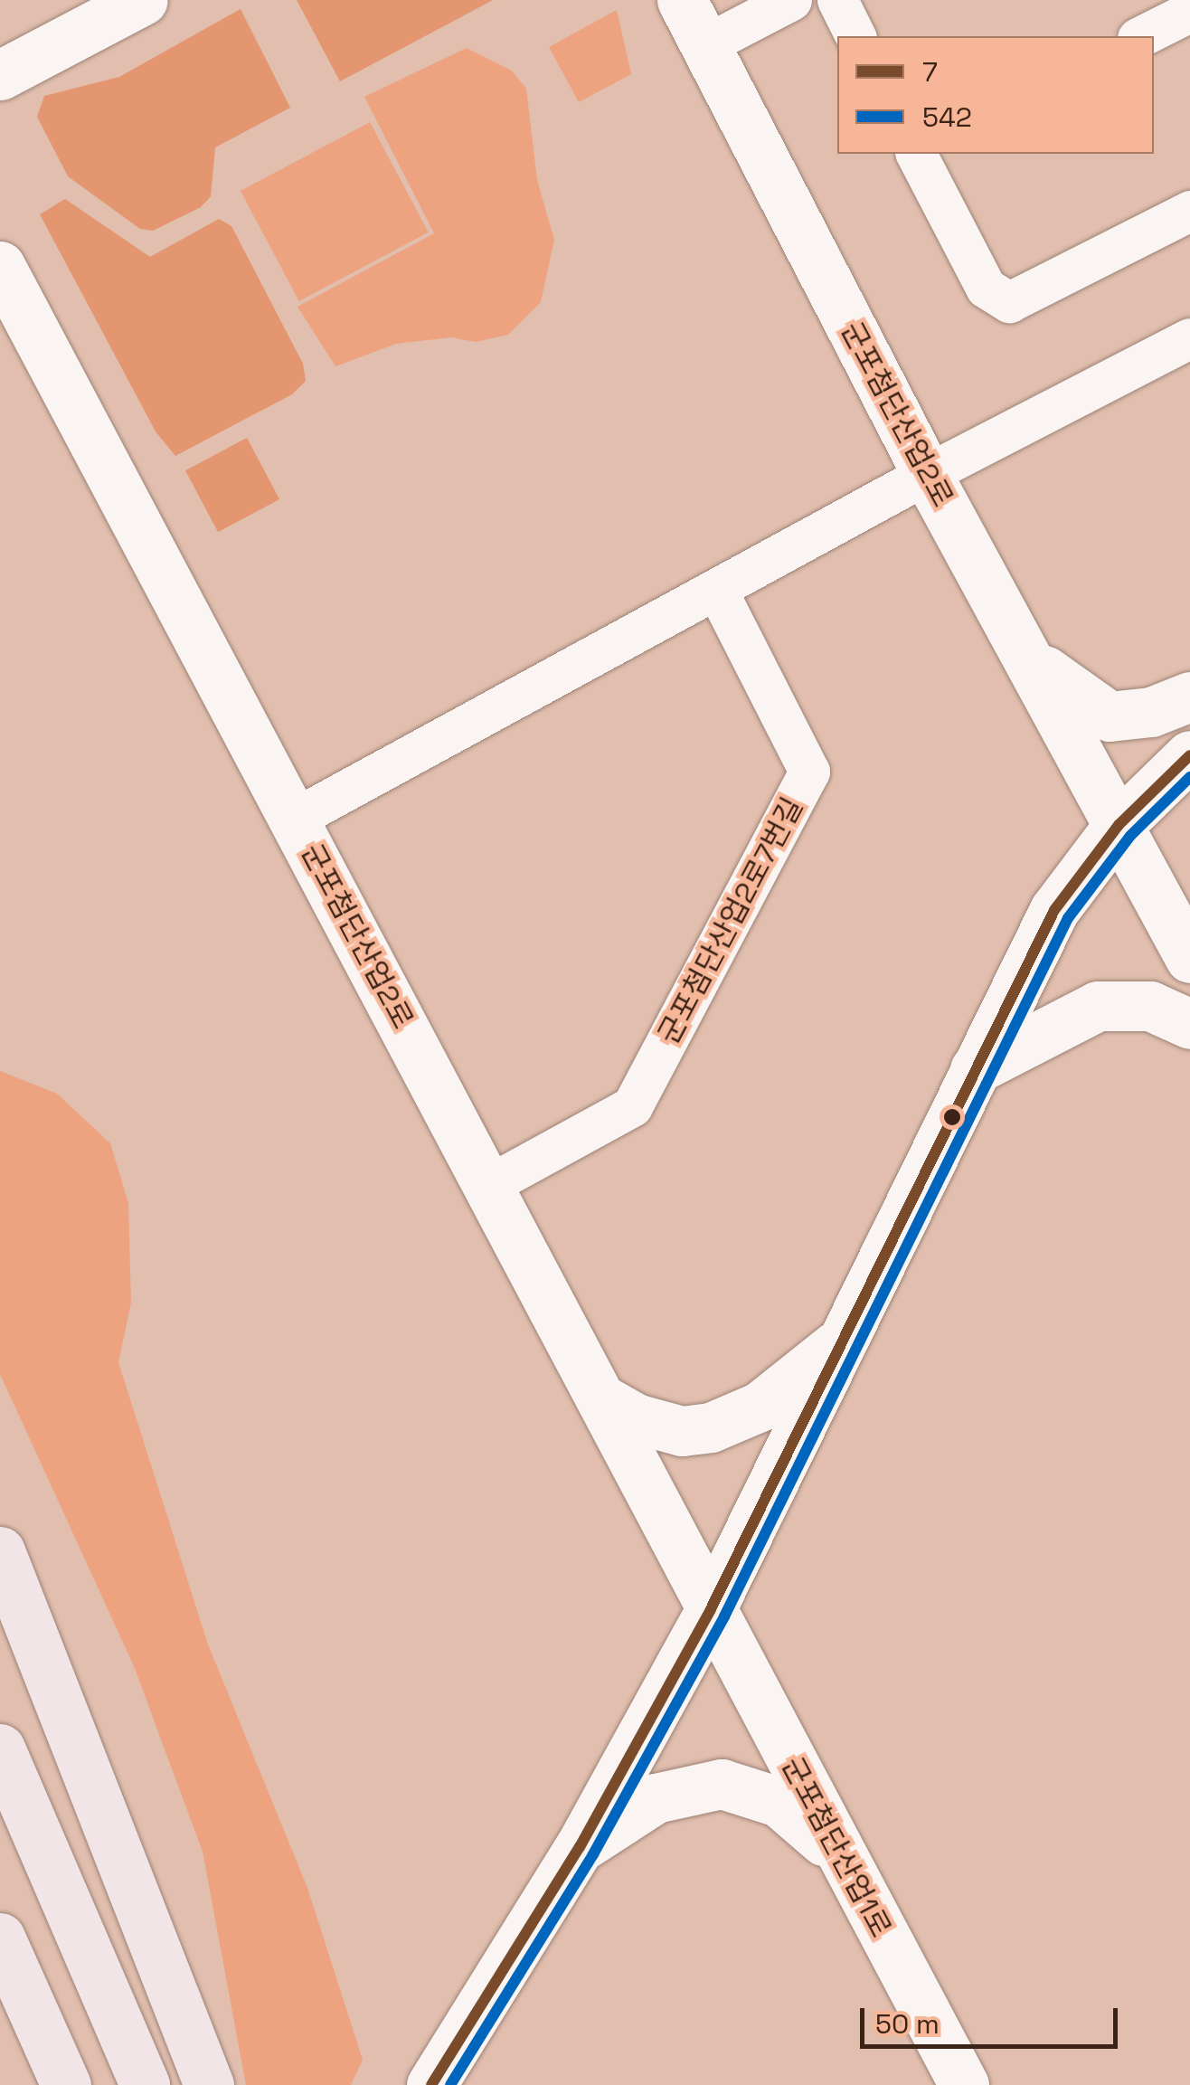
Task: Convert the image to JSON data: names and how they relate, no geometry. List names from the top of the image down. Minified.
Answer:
{"streets":{"street":["군포첨단산업2로","군포첨단산업2로7번길","군포첨단산업1로"]},"crossings":[["군포첨단산업2로","군포첨단산업2로7번길"],["군포첨단산업2로","군포첨단산업1로"]],"lines":["transit line 7","transit line 542"],"legend":["7","542"],"scale_bar":"50 m"}
